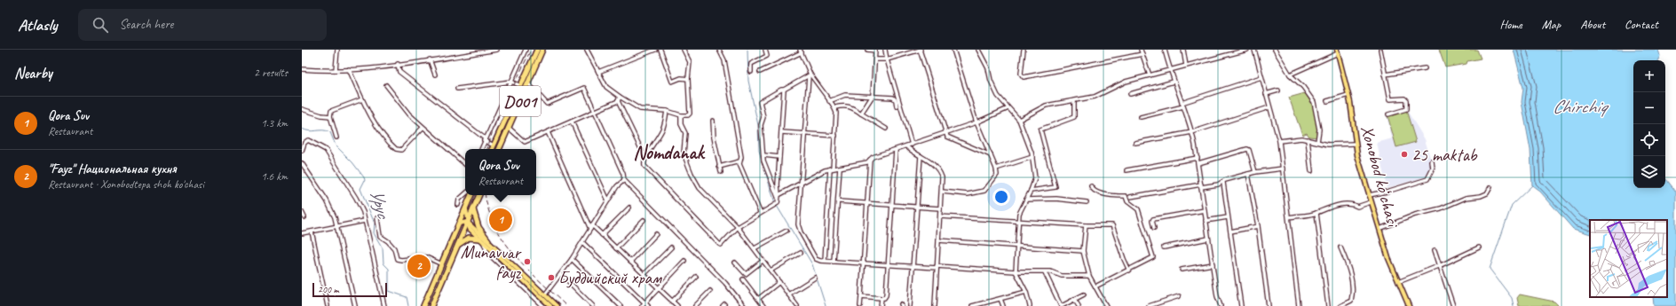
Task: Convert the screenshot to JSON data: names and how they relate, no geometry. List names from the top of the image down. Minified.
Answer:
{"streets":{"highway":["D001"],"main road":["Xonobod koʻchasi"]},"districts":["Nomdanak"],"water":["Chirchiq","Урус"],"places":["25 maktab","Munavvar fayz","Буддийский храм"],"scale_bar":"200 m","page":{"header":"Atlasly","search":"Search here","nav":["Home","Map","About","Contact"],"heading":["Nearby","2 results"],"map_buttons":["+","−"],"list":[{"mark":"1","name":"Qora Suv","note":"Restaurant","value":"1.3 km"},{"mark":"2","name":"\"Fayz\" Национальная кухня","note":"Restaurant · Xonobodtepa shoh ko'chasi","value":"1.6 km"}],"popup":["Qora Suv","Restaurant"],"pins":["1","2"],"scale":"200 m"}}
